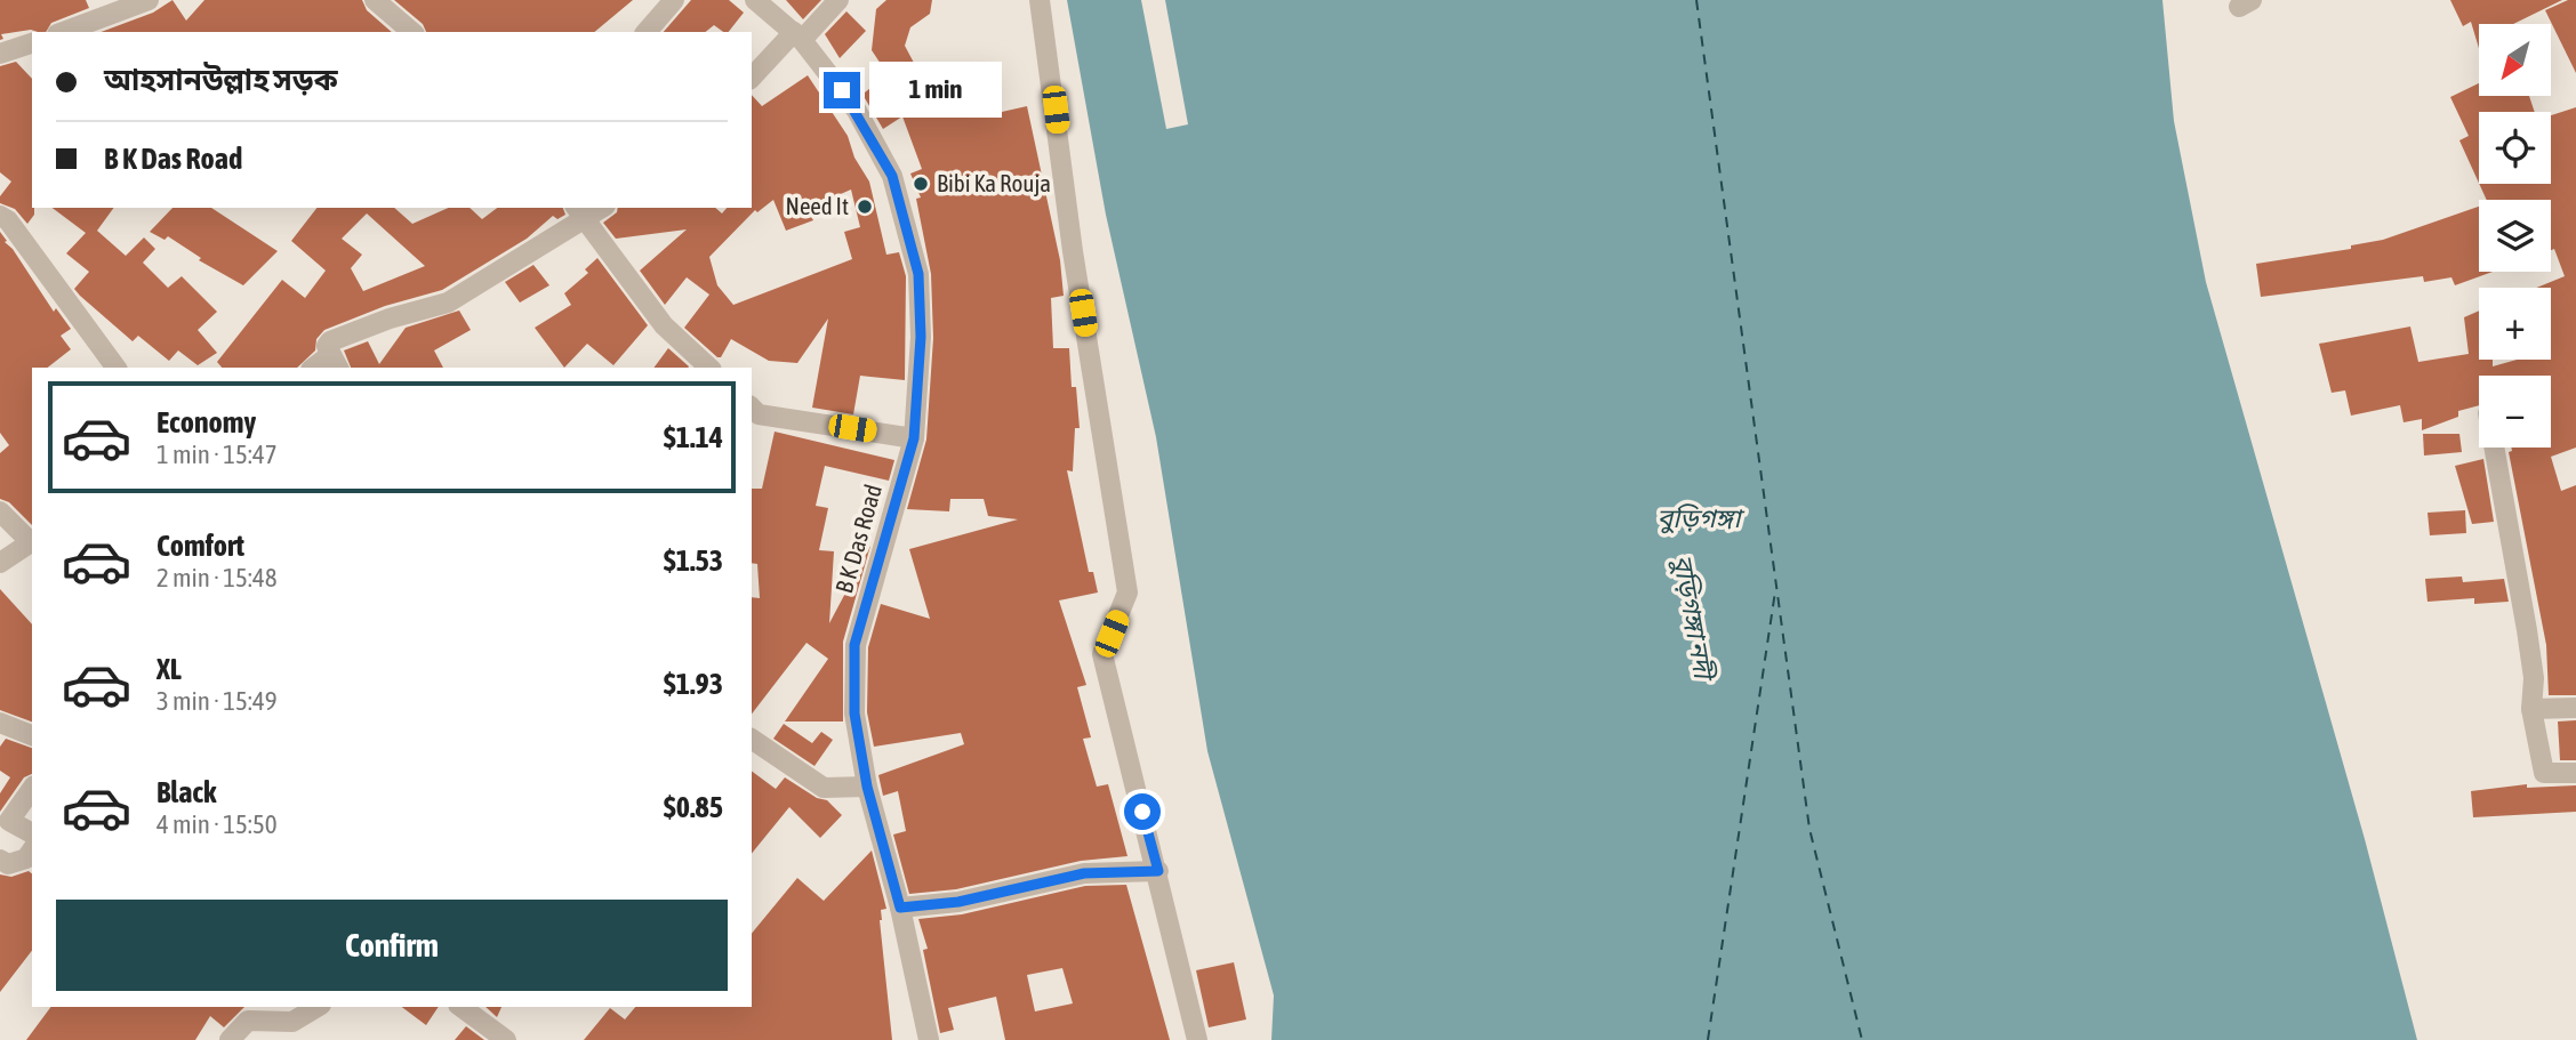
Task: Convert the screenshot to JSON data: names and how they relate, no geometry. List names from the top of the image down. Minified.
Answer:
{"streets":{"street":["B K Das Road"]},"water":["বুড়িগঙ্গা","বুড়িগঙ্গা নদী"],"places":["Bibi Ka Rouja","Need It"],"north":"bottom left","page":{"map_buttons":["+","−"],"banner":["আহসানউল্লাহ সড়ক","B K Das Road"],"bubble":"1 min","list":[{"name":"Economy","note":"1 min · 15:47","value":"$1.14"},{"name":"Comfort","note":"2 min · 15:48","value":"$1.53"},{"name":"XL","note":"3 min · 15:49","value":"$1.93"},{"name":"Black","note":"4 min · 15:50","value":"$0.85"}],"buttons":"Confirm"}}
